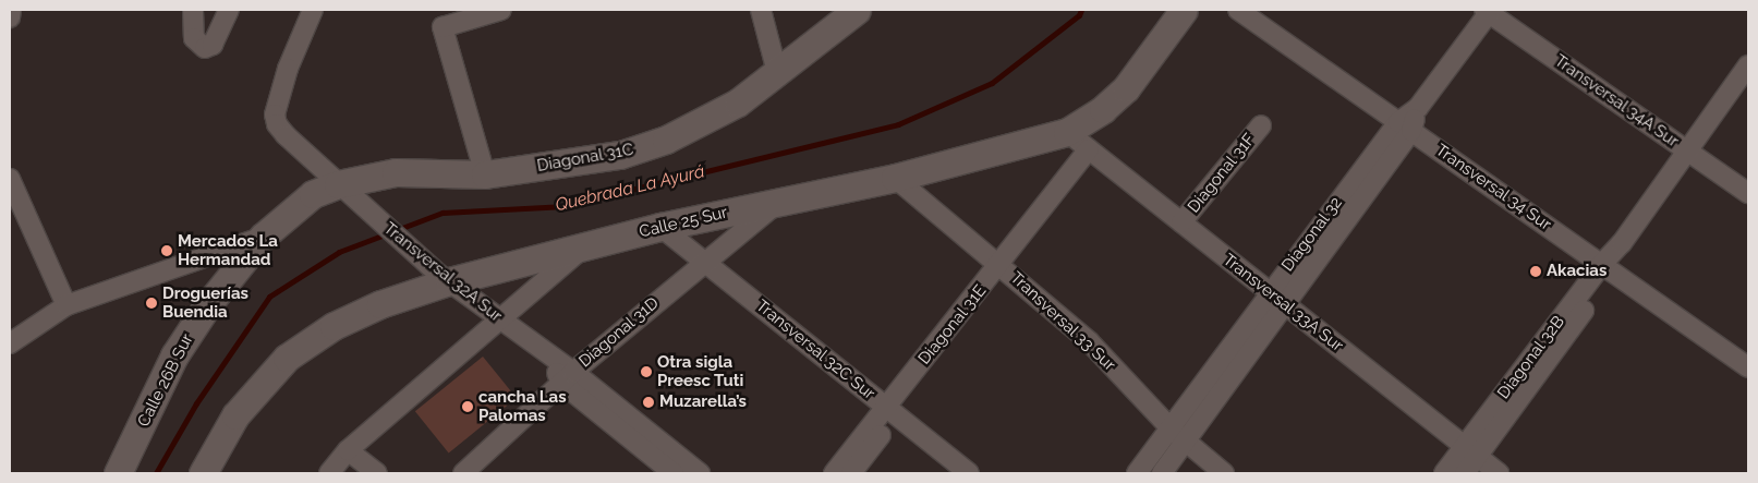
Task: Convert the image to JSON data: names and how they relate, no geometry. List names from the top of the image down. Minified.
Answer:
{"streets":{"main road":["Diagonal 31C","Calle 25 Sur","Calle 26B Sur"],"street":["Transversal 34A Sur","Diagonal 31F","Transversal 34 Sur","Diagonal 32","Transversal 32A Sur","Transversal 33A Sur","Transversal 33 Sur","Diagonal 31E","Diagonal 31D","Transversal 32C Sur","Diagonal 32B"]},"crossings":[["Transversal 34A Sur","Diagonal 32"],["Transversal 34A Sur","Diagonal 32B"],["Diagonal 31C","Transversal 32A Sur"],["Diagonal 31C","Calle 26B Sur"],["Diagonal 31F","Transversal 33A Sur"],["Transversal 34 Sur","Diagonal 32"],["Transversal 34 Sur","Diagonal 32B"],["Calle 25 Sur","Transversal 32A Sur"],["Calle 25 Sur","Transversal 33A Sur"],["Calle 25 Sur","Transversal 33 Sur"],["Calle 25 Sur","Diagonal 31D"],["Calle 25 Sur","Transversal 32C Sur"],["Diagonal 32","Transversal 33A Sur"],["Diagonal 32","Transversal 33 Sur"],["Transversal 32A Sur","Diagonal 31D"],["Transversal 32A Sur","Calle 26B Sur"],["Transversal 33A Sur","Diagonal 31E"],["Transversal 33A Sur","Diagonal 32B"],["Transversal 33 Sur","Diagonal 31E"],["Diagonal 31E","Transversal 32C Sur"],["Diagonal 31D","Transversal 32C Sur"]],"water":["Quebrada La Ayurá"],"places":["Mercados La Hermandad","Akacias","Droguerías Buendia","Otra sigla Preesc Tuti","Muzarella’s","cancha Las Palomas"]}
